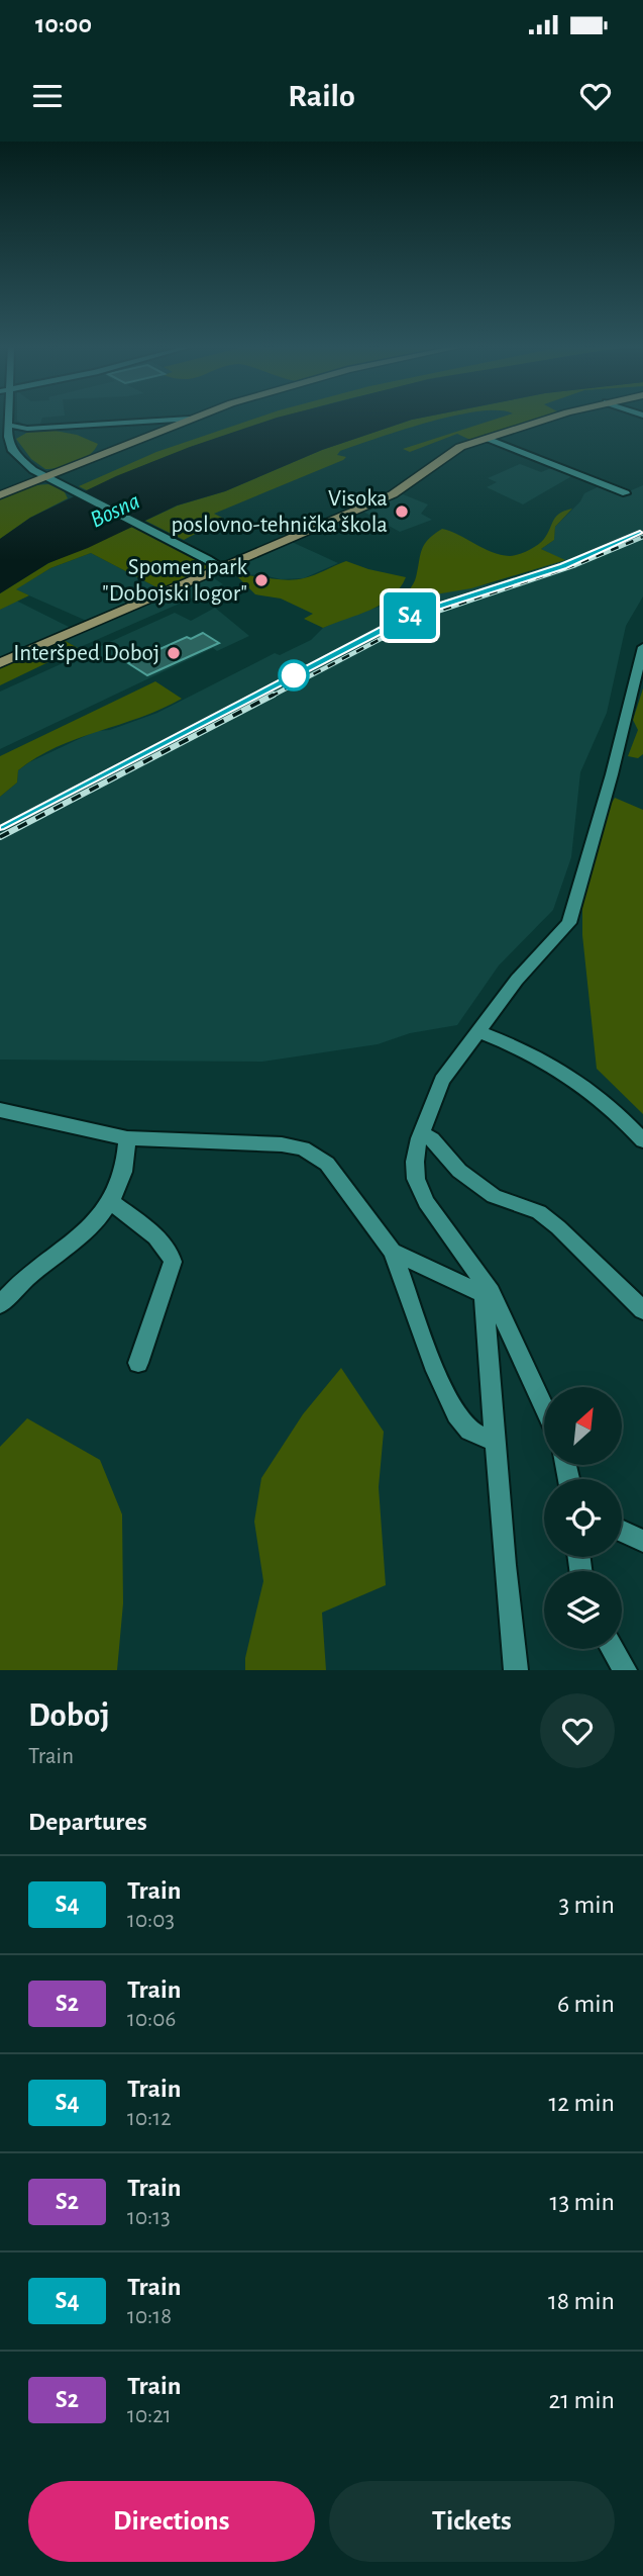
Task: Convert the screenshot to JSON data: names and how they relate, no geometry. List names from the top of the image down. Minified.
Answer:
{"water":["Bosna"],"places":["Visoka poslovno-tehnička škola","Spomen park \"Dobojski logor\"","Interšped Doboj"],"north":"top right","page":{"status":"10:00","header":"Railo","on_map":"S4","heading":[["Doboj","Train"],"Departures"],"list":[{"mark":"S4","name":"Train","note":"10:03","value":"3 min"},{"mark":"S2","name":"Train","note":"10:06","value":"6 min"},{"mark":"S4","name":"Train","note":"10:12","value":"12 min"},{"mark":"S2","name":"Train","note":"10:13","value":"13 min"},{"mark":"S4","name":"Train","note":"10:18","value":"18 min"},{"mark":"S2","name":"Train","note":"10:21","value":"21 min"}],"buttons":["Directions","Tickets"]}}
